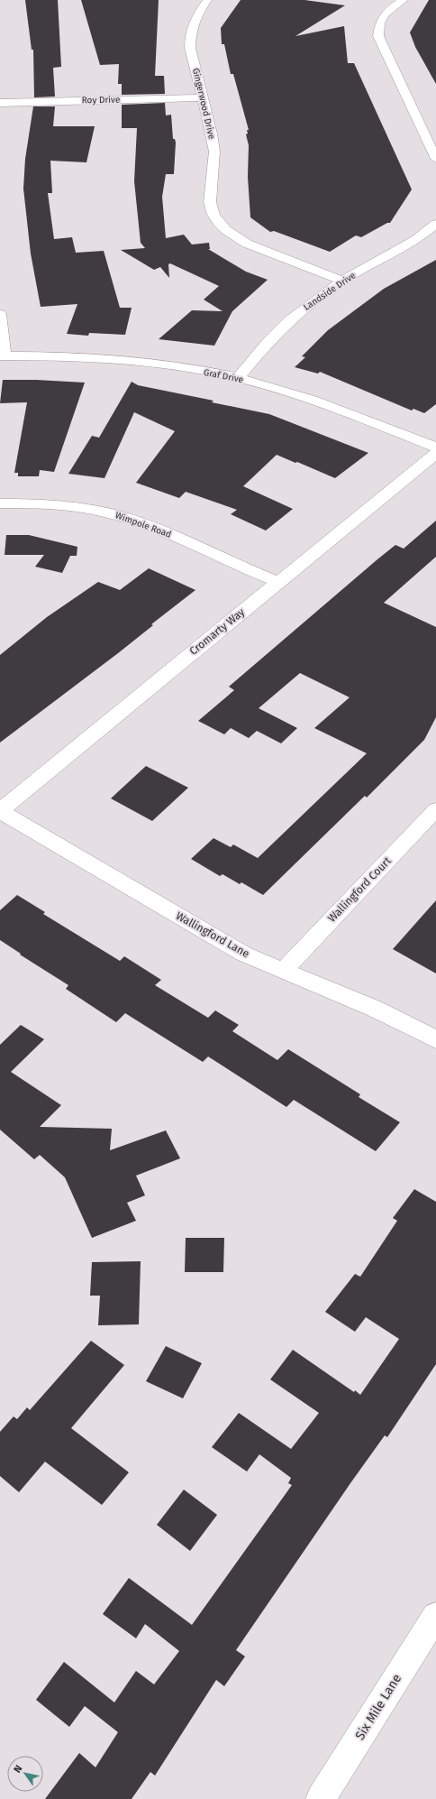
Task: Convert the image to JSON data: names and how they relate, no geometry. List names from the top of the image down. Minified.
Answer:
{"streets":{"street":["Roy Drive","Gingerwood Drive","Landside Drive","Graf Drive","Wimpole Road","Cromarty Way","Wallingford Court","Wallingford Lane","Six Mile Lane"]},"crossings":[["Roy Drive","Gingerwood Drive"],["Gingerwood Drive","Landside Drive"],["Landside Drive","Graf Drive"],["Wimpole Road","Cromarty Way"],["Cromarty Way","Wallingford Lane"],["Wallingford Court","Wallingford Lane"]],"north":"top left"}
